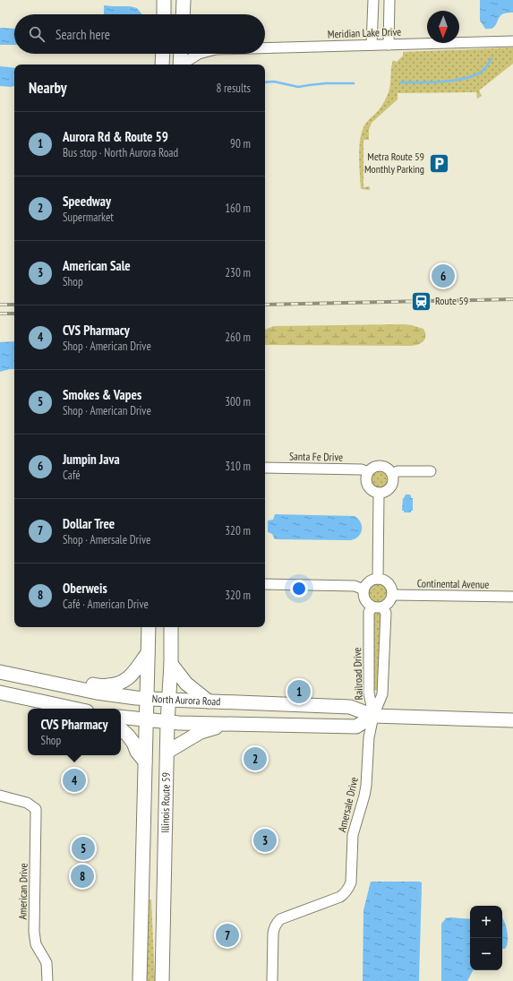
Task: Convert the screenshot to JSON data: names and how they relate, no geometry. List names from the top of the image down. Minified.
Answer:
{"streets":{"main road":["North Aurora Road","Illinois Route 59"],"street":["Meridian Lake Drive","Santa Fe Drive","Continental Avenue","Railroad Drive","Amersale Drive","American Drive"]},"crossings":[["Continental Avenue","Railroad Drive"],["Railroad Drive","North Aurora Road"],["Railroad Drive","Amersale Drive"],["North Aurora Road","Illinois Route 59"],["North Aurora Road","Amersale Drive"]],"places":{"parking":["Metra Route 59 Monthly Parking"],"station":["Route 59"]},"north":"bottom","page":{"search":"Search here","heading":["Nearby","8 results"],"list":[{"mark":"1","name":"Aurora Rd & Route 59","note":"Bus stop · North Aurora Road","value":"90 m"},{"mark":"2","name":"Speedway","note":"Supermarket","value":"160 m"},{"mark":"3","name":"American Sale","note":"Shop","value":"230 m"},{"mark":"4","name":"CVS Pharmacy","note":"Shop · American Drive","value":"260 m"},{"mark":"5","name":"Smokes & Vapes","note":"Shop · American Drive","value":"300 m"},{"mark":"6","name":"Jumpin Java","note":"Café","value":"310 m"},{"mark":"7","name":"Dollar Tree","note":"Shop · Amersale Drive","value":"320 m"},{"mark":"8","name":"Oberweis","note":"Café · American Drive","value":"320 m"}],"pins":["6","1","2","4","3","5","8","7"],"popup":["CVS Pharmacy","Shop"],"map_buttons":["+","−"]}}
